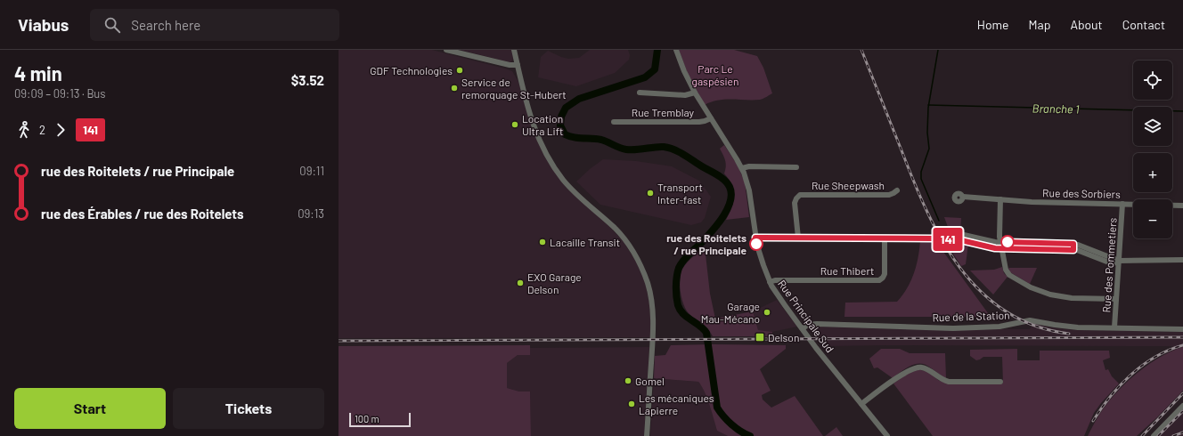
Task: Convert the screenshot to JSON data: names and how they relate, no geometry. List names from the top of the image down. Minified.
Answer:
{"streets":{"street":["Rue Tremblay","Rue Sheepwash","Rue des Sorbiers","Rue des Pommetiers","Rue Thibert","Rue Principale Sud","Rue de la Station"]},"crossings":[["Rue Tremblay","Rue Principale Sud"],["Rue des Sorbiers","Rue des Pommetiers"],["Rue des Pommetiers","Rue de la Station"],["Rue Thibert","Rue Principale Sud"],["Rue Principale Sud","Rue de la Station"]],"water":["Branche 1"],"parks":["Parc Le gaspésien"],"places":{"other":["GDF Technologies","Service de remorquage St-Hubert","Location Ultra Lift","Transport Inter-fast","Lacaille Transit","rue des Roitelets / rue Principale","EXO Garage Delson","Garage Mau-Mécano","Gomel","Les mécaniques Lapierre"],"transit":["Delson"]},"lines":["bus line 141"],"scale_bar":"100 m","page":{"header":"Viabus","search":"Search here","nav":["Home","Map","About","Contact"],"heading":["4 min","09:09 – 09:13 · Bus","$3.52"],"on_map":"141","map_buttons":["+","−"],"legs":["2","141"],"list":[{"name":"rue des Roitelets / rue Principale","value":"09:11"},{"name":"rue des Érables / rue des Roitelets","value":"09:13"}],"buttons":["Start","Tickets"],"scale":"100 m"}}
